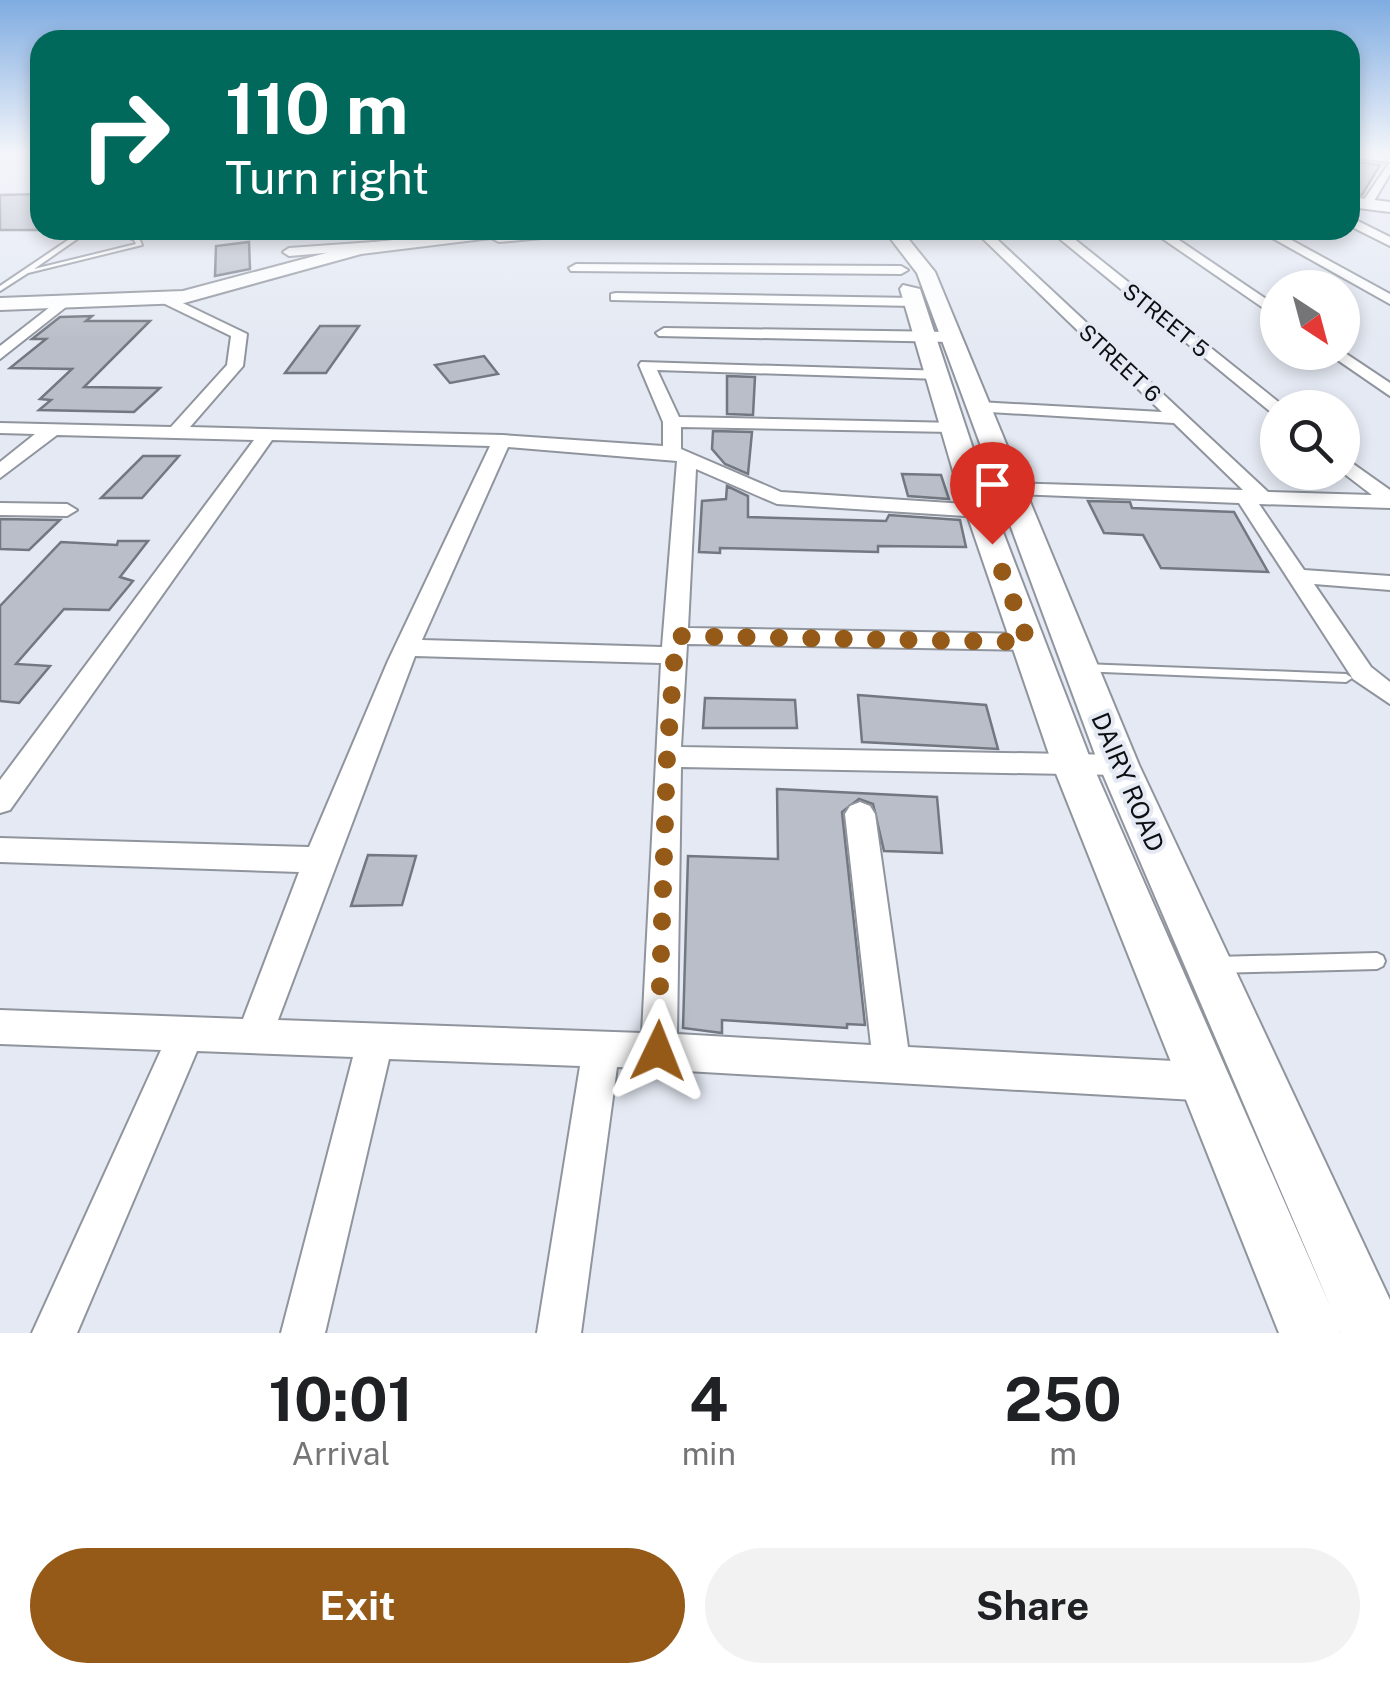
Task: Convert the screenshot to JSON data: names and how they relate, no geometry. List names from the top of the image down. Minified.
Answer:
{"streets":{"main road":["DAIRY ROAD"],"street":["STREET 5","STREET 6"]},"north":"bottom right","page":{"turn":["110 m","Turn right"],"eta":["10:01","Arrival","4","min","250","m"],"buttons":["Exit","Share"]}}
